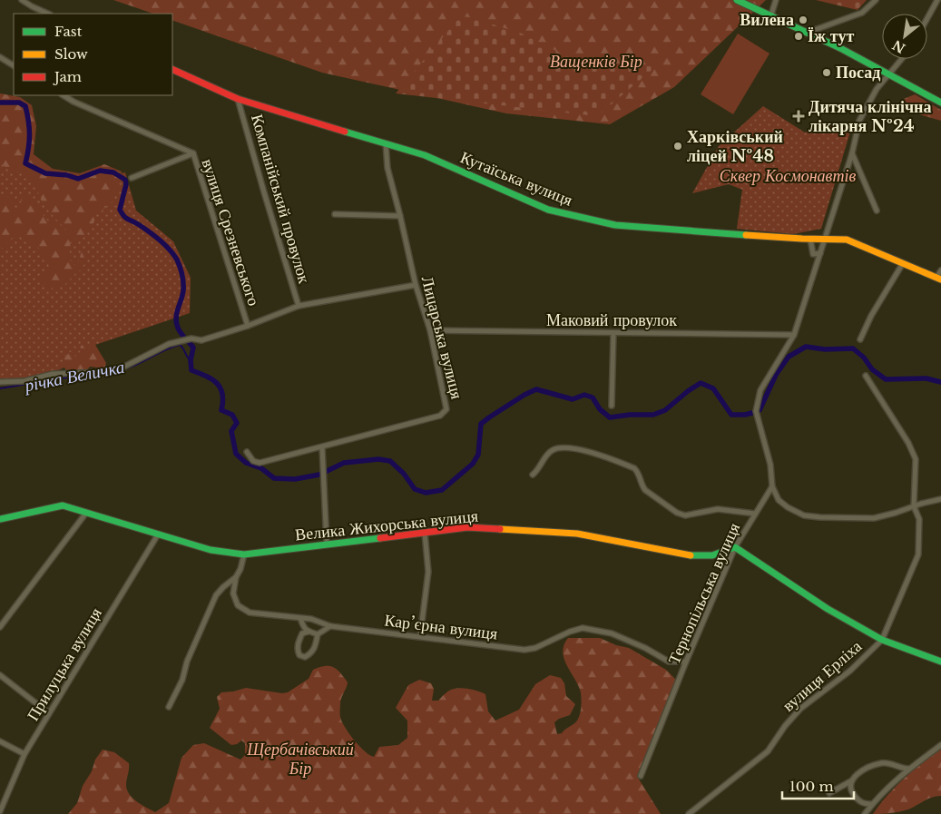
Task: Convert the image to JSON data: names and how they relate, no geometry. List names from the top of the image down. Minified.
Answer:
{"streets":{"main road":["Кутаїська вулиця","Велика Жихорська вулиця"],"street":["Компанійський провулок","вулиця Срезневського","Маковий провулок","Лицарська вулиця","Тернопільська вулиця","Кар’єрна вулиця","Прилуцька вулиця","вулиця Ерліха"]},"crossings":[["Кутаїська вулиця","Компанійський провулок"],["Кутаїська вулиця","Лицарська вулиця"],["Маковий провулок","Лицарська вулиця"],["Велика Жихорська вулиця","Тернопільська вулиця"],["Велика Жихорська вулиця","Кар’єрна вулиця"],["Велика Жихорська вулиця","Прилуцька вулиця"],["Тернопільська вулиця","Кар’єрна вулиця"]],"water":["річка Величка"],"parks":["Ващенків Бір","Сквер Космонавтів","Щербачівський Бір"],"places":{"other":["Вилена","Їж тут","Посад","Харківський ліцей №48"],"health":["Дитяча клінічна лікарня №24"]},"legend":["Fast","Slow","Jam"],"scale_bar":"100 m","north":"bottom left"}
